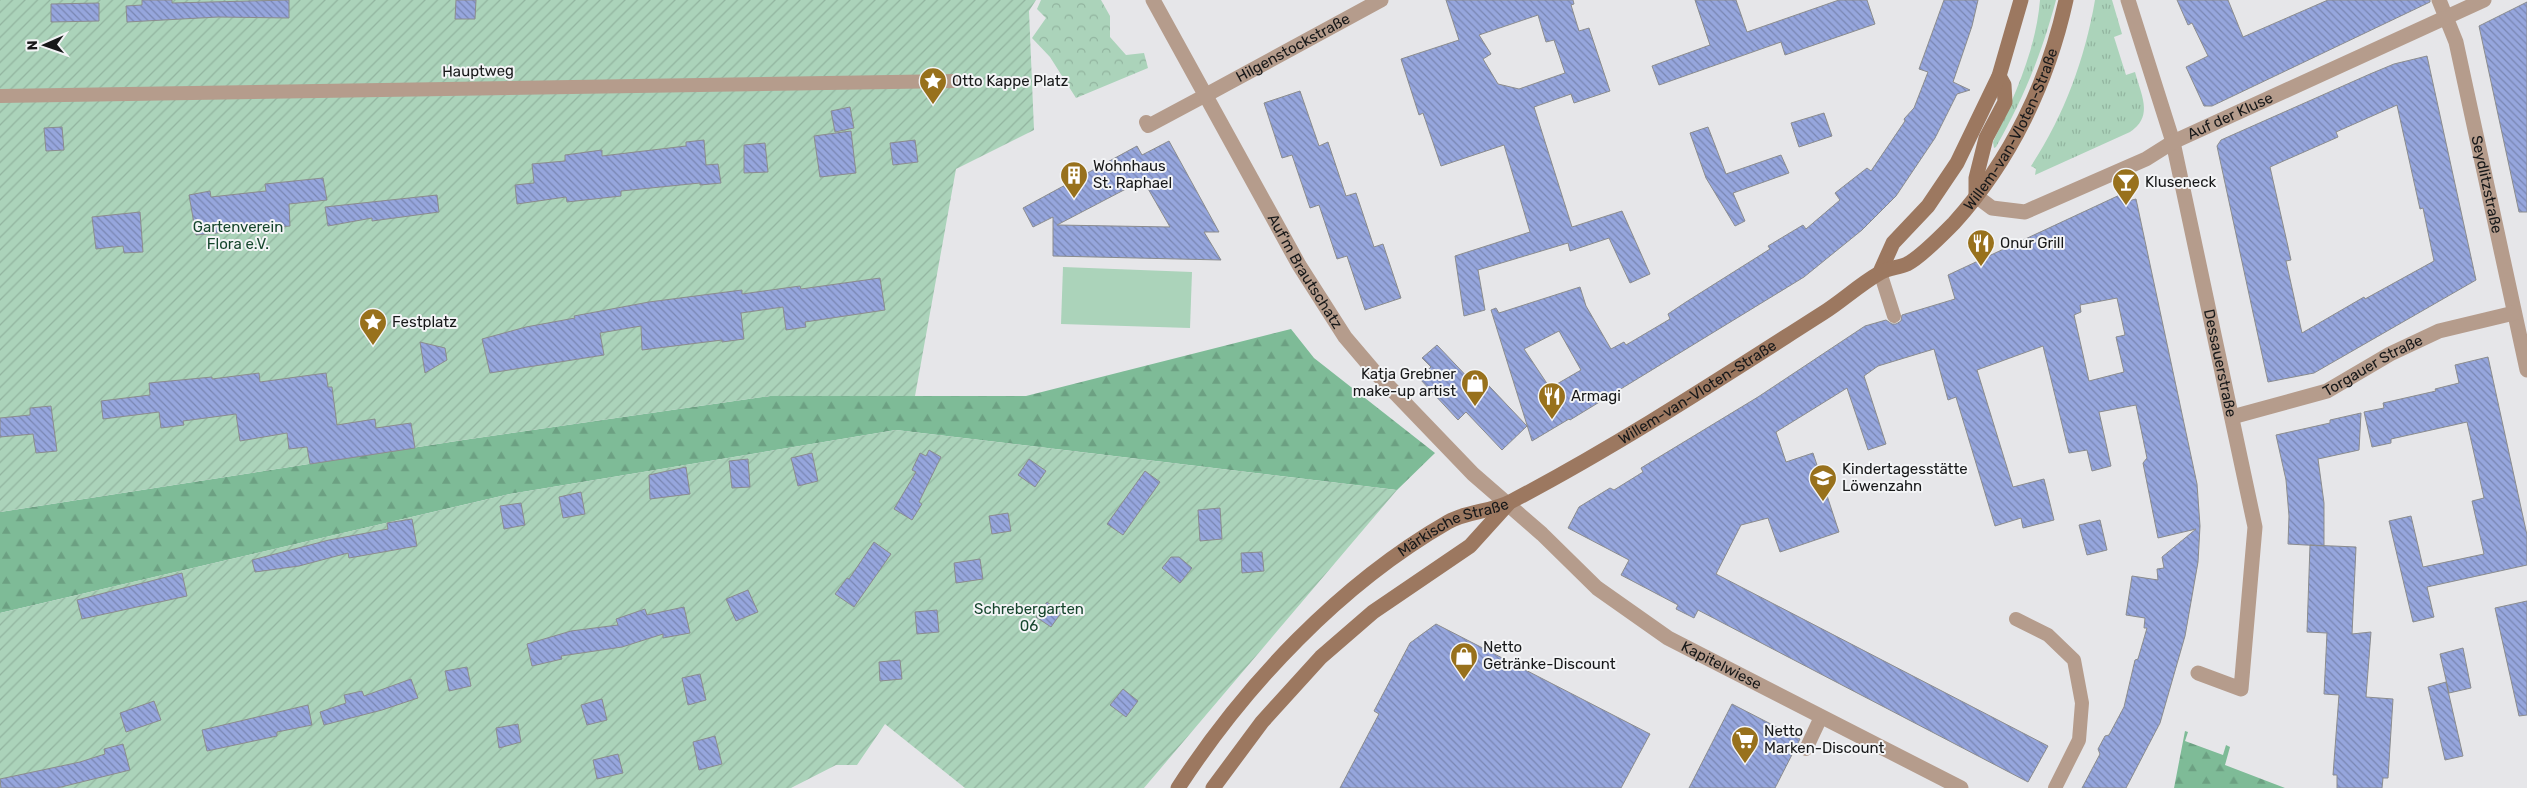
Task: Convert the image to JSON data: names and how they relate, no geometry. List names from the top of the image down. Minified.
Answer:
{"streets":{"main road":["Willem-van-Vloten-Straße","Märkische Straße"],"street":["Hilgenstockstraße","Auf der Kluse","Seydlitzstraße","Auf'm Brautschatz","Dessauerstraße","Torgauer Straße","Kapitelwiese"],"lane":["Hauptweg"]},"crossings":[["Hilgenstockstraße","Auf'm Brautschatz"],["Auf der Kluse","Willem-van-Vloten-Straße"],["Auf der Kluse","Seydlitzstraße"],["Auf der Kluse","Dessauerstraße"],["Willem-van-Vloten-Straße","Auf'm Brautschatz"],["Willem-van-Vloten-Straße","Märkische Straße"],["Willem-van-Vloten-Straße","Kapitelwiese"],["Seydlitzstraße","Torgauer Straße"],["Auf'm Brautschatz","Märkische Straße"],["Auf'm Brautschatz","Kapitelwiese"],["Dessauerstraße","Torgauer Straße"],["Märkische Straße","Kapitelwiese"]],"parks":["Gartenverein Flora e.V.","Schrebergarten 06"],"places":{"place":["Otto Kappe Platz","Festplatz"],"building":["Wohnhaus St. Raphael"],"bar":["Kluseneck"],"restaurant":["Onur Grill","Armagi"],"shop":["Katja Grebner make-up artist","Netto Getränke-Discount"],"school or university":["Kindertagesstätte Löwenzahn"],"supermarket":["Netto Marken-Discount"]},"north":"left"}
